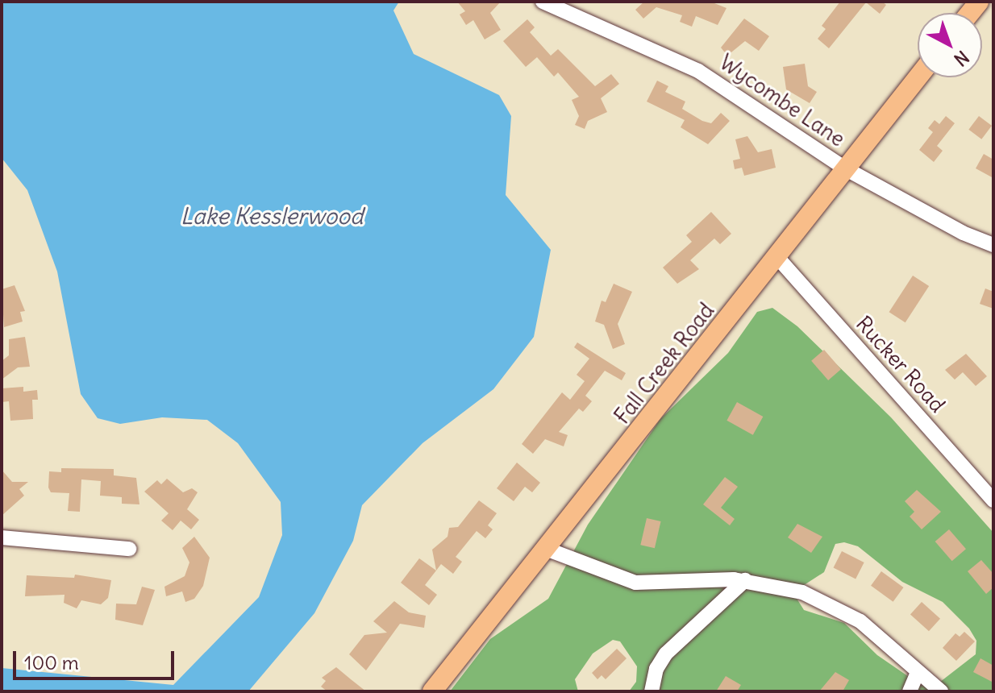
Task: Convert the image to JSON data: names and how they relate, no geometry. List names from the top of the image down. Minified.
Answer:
{"streets":{"main road":["Fall Creek Road"],"street":["Wycombe Lane","Rucker Road"]},"crossings":[["Wycombe Lane","Fall Creek Road"],["Fall Creek Road","Rucker Road"]],"water":["Lake Kesslerwood"],"scale_bar":"100 m","north":"bottom right"}
